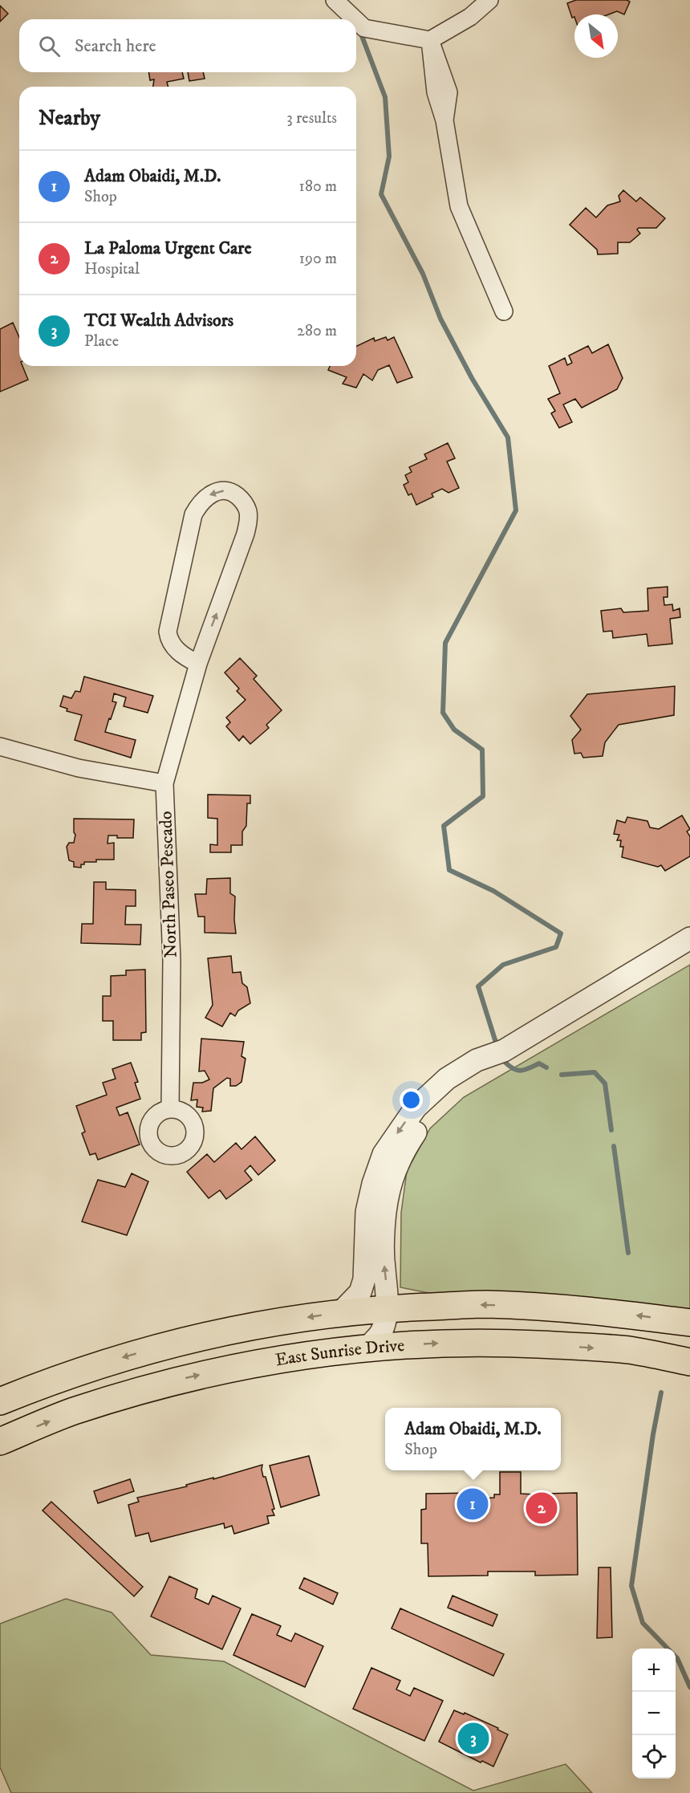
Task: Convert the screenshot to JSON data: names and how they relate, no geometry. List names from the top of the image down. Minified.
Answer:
{"streets":{"main road":["East Sunrise Drive"],"street":["North Paseo Pescado"]},"north":"bottom right","page":{"search":"Search here","heading":["Nearby","3 results"],"list":[{"mark":"1","name":"Adam Obaidi, M.D.","note":"Shop","value":"180 m"},{"mark":"2","name":"La Paloma Urgent Care","note":"Hospital","value":"190 m"},{"mark":"3","name":"TCI Wealth Advisors","note":"Place","value":"280 m"}],"popup":["Adam Obaidi, M.D.","Shop"],"pins":["1","2","3"],"map_buttons":["+","−"]}}
